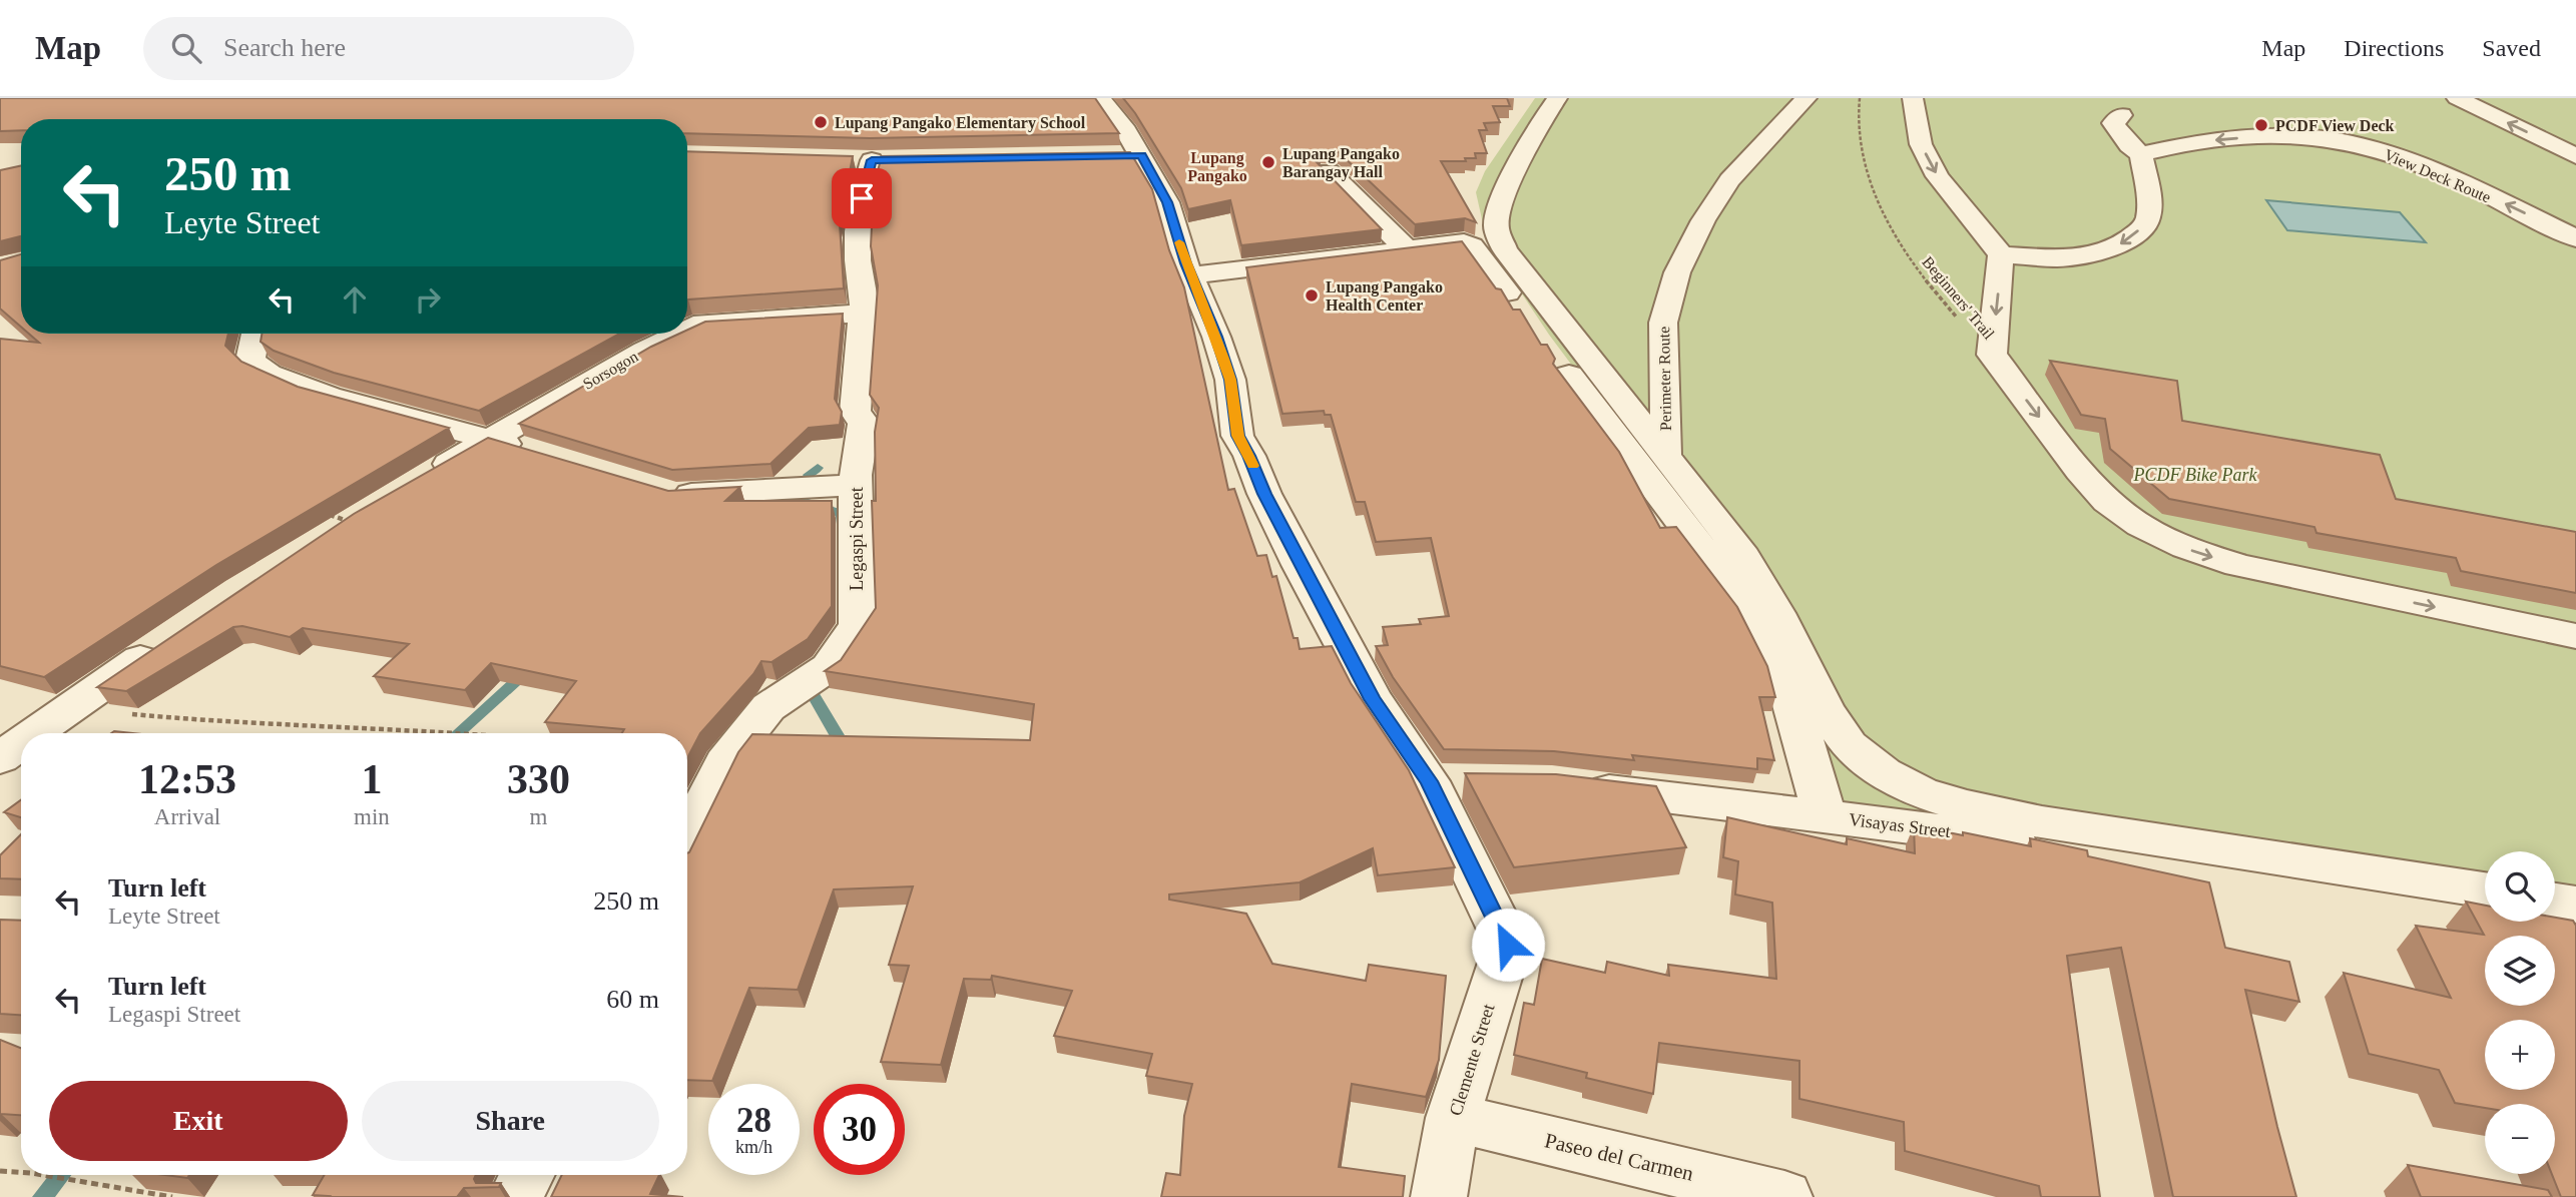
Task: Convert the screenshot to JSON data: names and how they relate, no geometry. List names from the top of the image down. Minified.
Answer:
{"streets":{"street":["View Deck Route","Sorsogon","Perimeter Route","Legaspi Street","Visayas Street","Clemente Street","Paseo del Carmen"],"path":["Beginners' Trail"]},"crossings":[["Sorsogon","Legaspi Street"],["Clemente Street","Paseo del Carmen"]],"one_way":["View Deck Route"],"districts":["Lupang Pangako"],"parks":["PCDF Bike Park"],"places":["Lupang Pangako Elementary School","PCDF View Deck","Lupang Pangako Barangay Hall","Lupang Pangako Health Center"],"page":{"header":"Map","search":"Search here","nav":["Map","Directions","Saved"],"turn":["250 m","Leyte Street"],"eta":["12:53","Arrival","1","min","330","m"],"map_buttons":["+","−"],"list":[{"name":"Turn left","note":"Leyte Street","value":"250 m"},{"name":"Turn left","note":"Legaspi Street","value":"60 m"}],"buttons":["Exit","Share"],"speed":"28 km/h","limit":"30"}}
